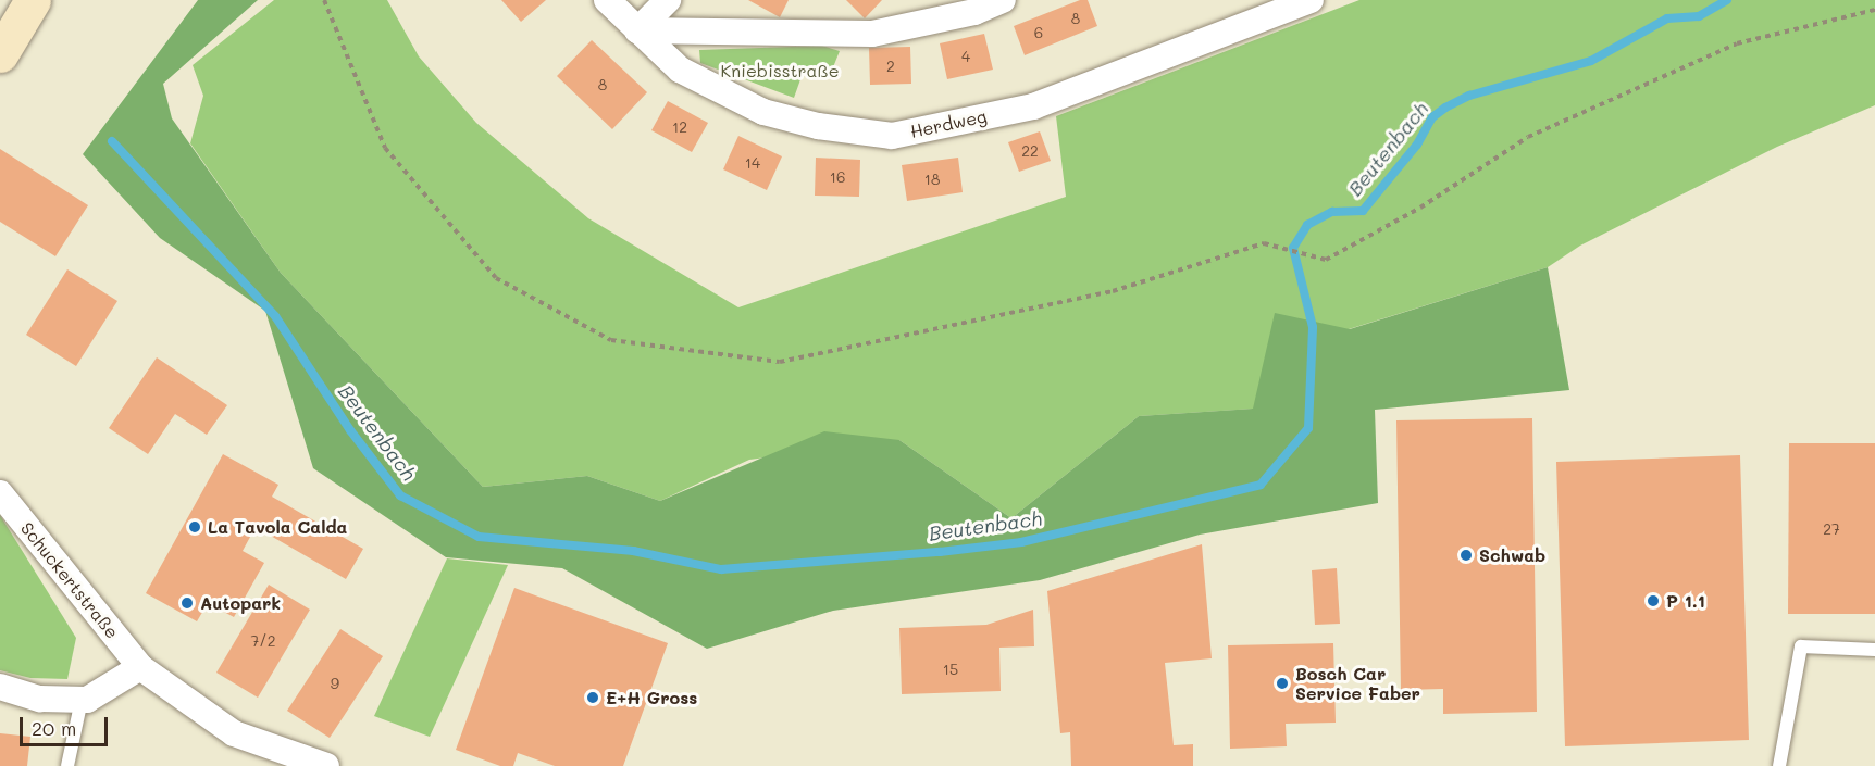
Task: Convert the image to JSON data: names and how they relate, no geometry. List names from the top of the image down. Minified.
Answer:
{"streets":{"street":["Herdweg","Schuckertstraße"]},"water":["Beutenbach"],"parks":["Kniebisstraße"],"places":["La Tavola Calda","Schwab","P 1.1","Autopark","Bosch Car Service Faber","E+H Gross"],"house_numbers":["8","6","4","2","8","12","22","14","16","18","27","7/2","15","9"],"scale_bar":"20 m"}
